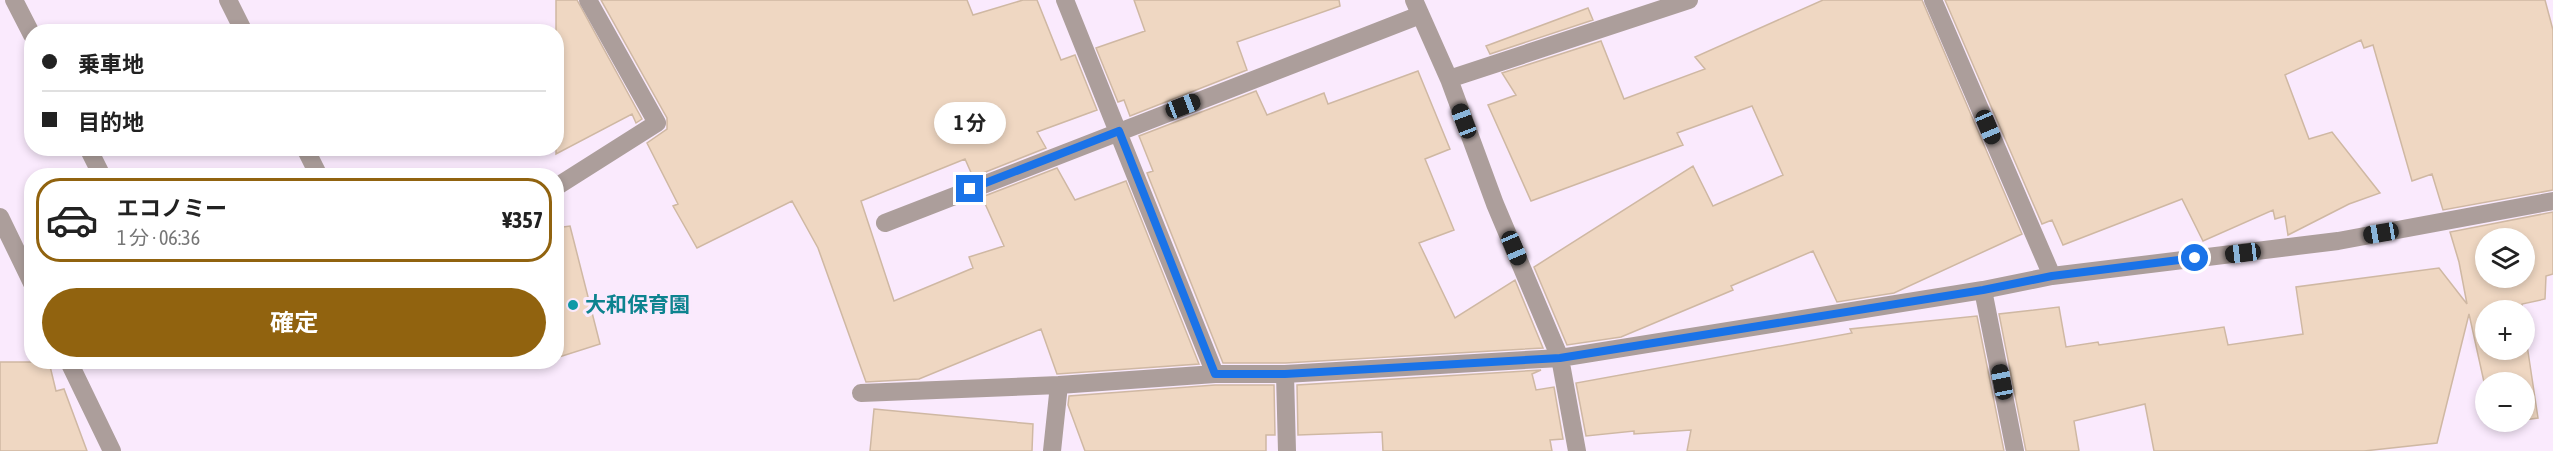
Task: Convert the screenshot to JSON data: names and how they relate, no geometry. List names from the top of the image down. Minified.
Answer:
{"places":["大和保育園"],"page":{"banner":["乗車地","目的地"],"bubble":"1 分","list":[{"name":"エコノミー","note":"1 分 · 06:36","value":"¥357"}],"map_buttons":["+","−"],"buttons":"確定"}}
